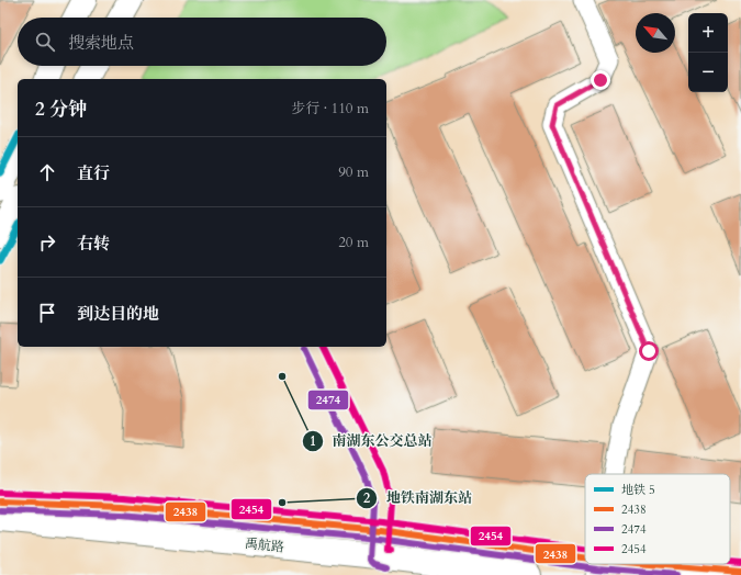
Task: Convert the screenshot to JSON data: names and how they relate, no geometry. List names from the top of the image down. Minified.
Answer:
{"streets":{"main road":["禹航路"]},"places":["南湖东公交总站","地铁南湖东站"],"lines":["metro line 5","transit line 2454","transit line 2474","transit line 2438"],"legend":["地铁 5","2438","2474","2454"],"north":"top left","page":{"map_buttons":["+","−"],"search":"搜索地点","heading":["2 分钟","步行 · 110 m"],"list":[["直行","90 m"],["右转","20 m"],"到达目的地"]}}
